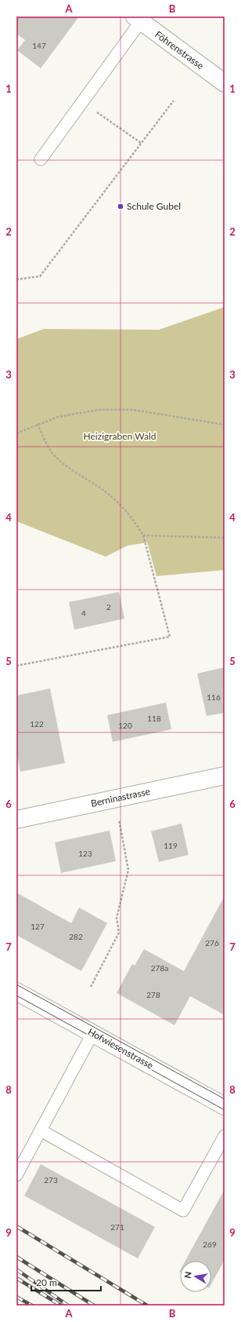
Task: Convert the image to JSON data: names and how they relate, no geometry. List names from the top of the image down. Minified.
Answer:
{"streets":{"street":["Föhrenstrasse","Berninastrasse","Hofwiesenstrasse"]},"parks":["Heizigraben Wald"],"places":["Schule Gubel"],"house_numbers":["147","2","4","116","118","122","120","119","123","127","282","276","278a","278","273","271","269"],"scale_bar":"20 m","north":"left","grid":{"columns":["A","B"],"rows":["1","2","3","4","5","6","7","8","9"]}}
